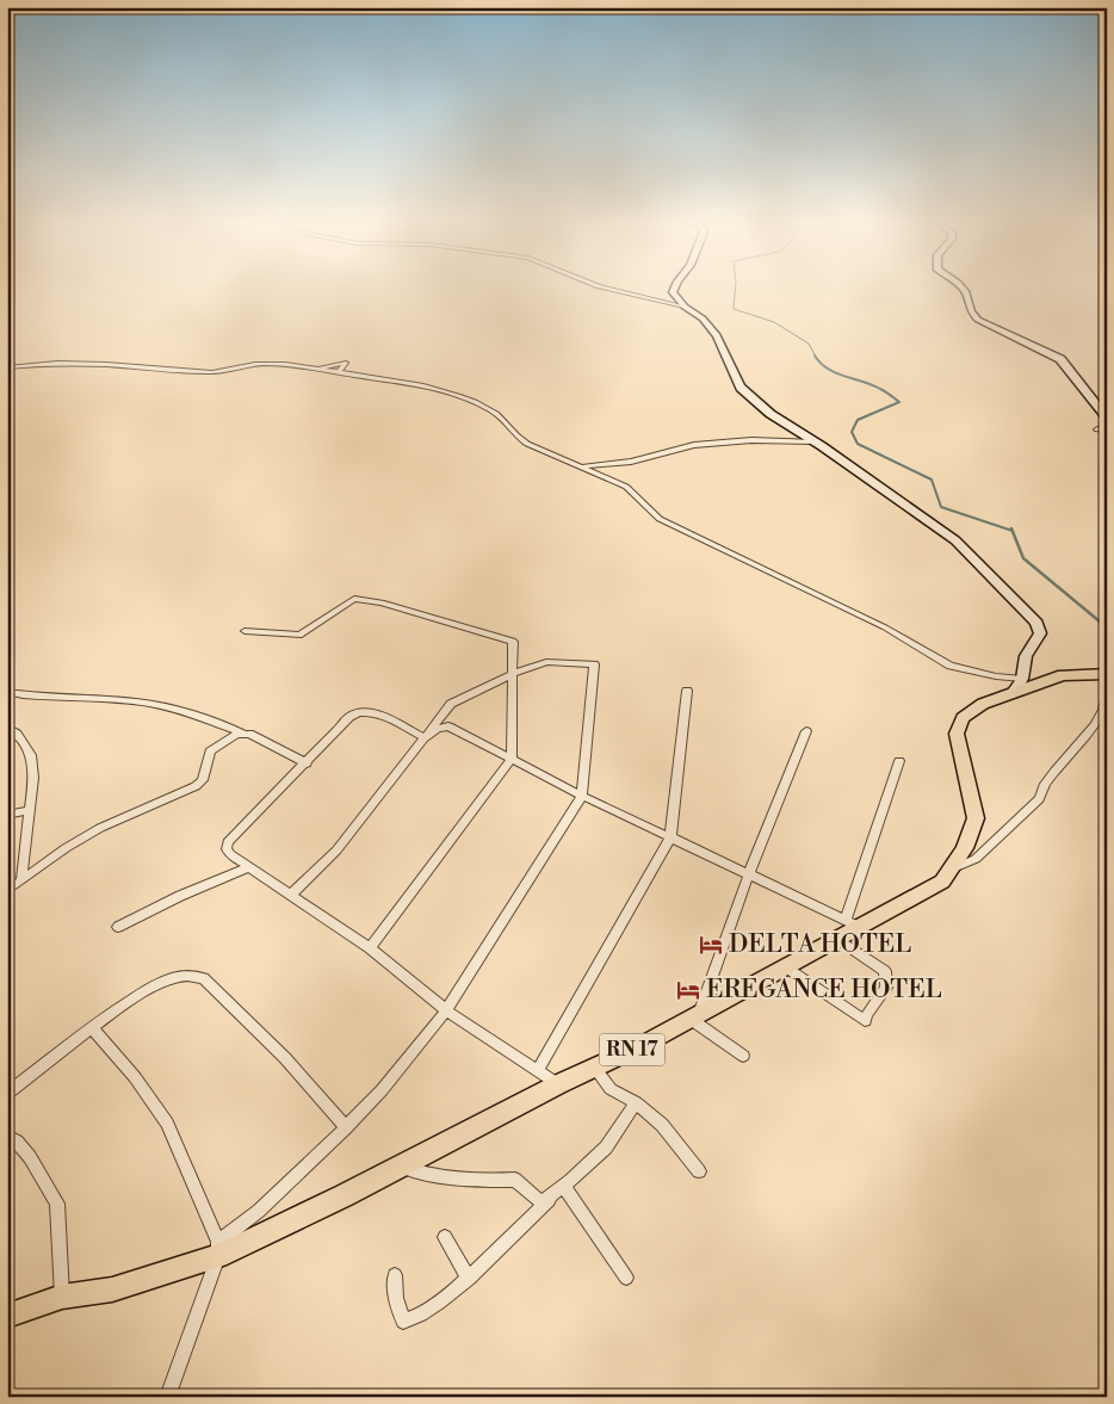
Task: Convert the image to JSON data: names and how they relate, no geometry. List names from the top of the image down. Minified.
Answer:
{"streets":{"main road":["RN 17"]},"places":{"hotel":["DELTA HOTEL","EREGANCE HOTEL"]}}
